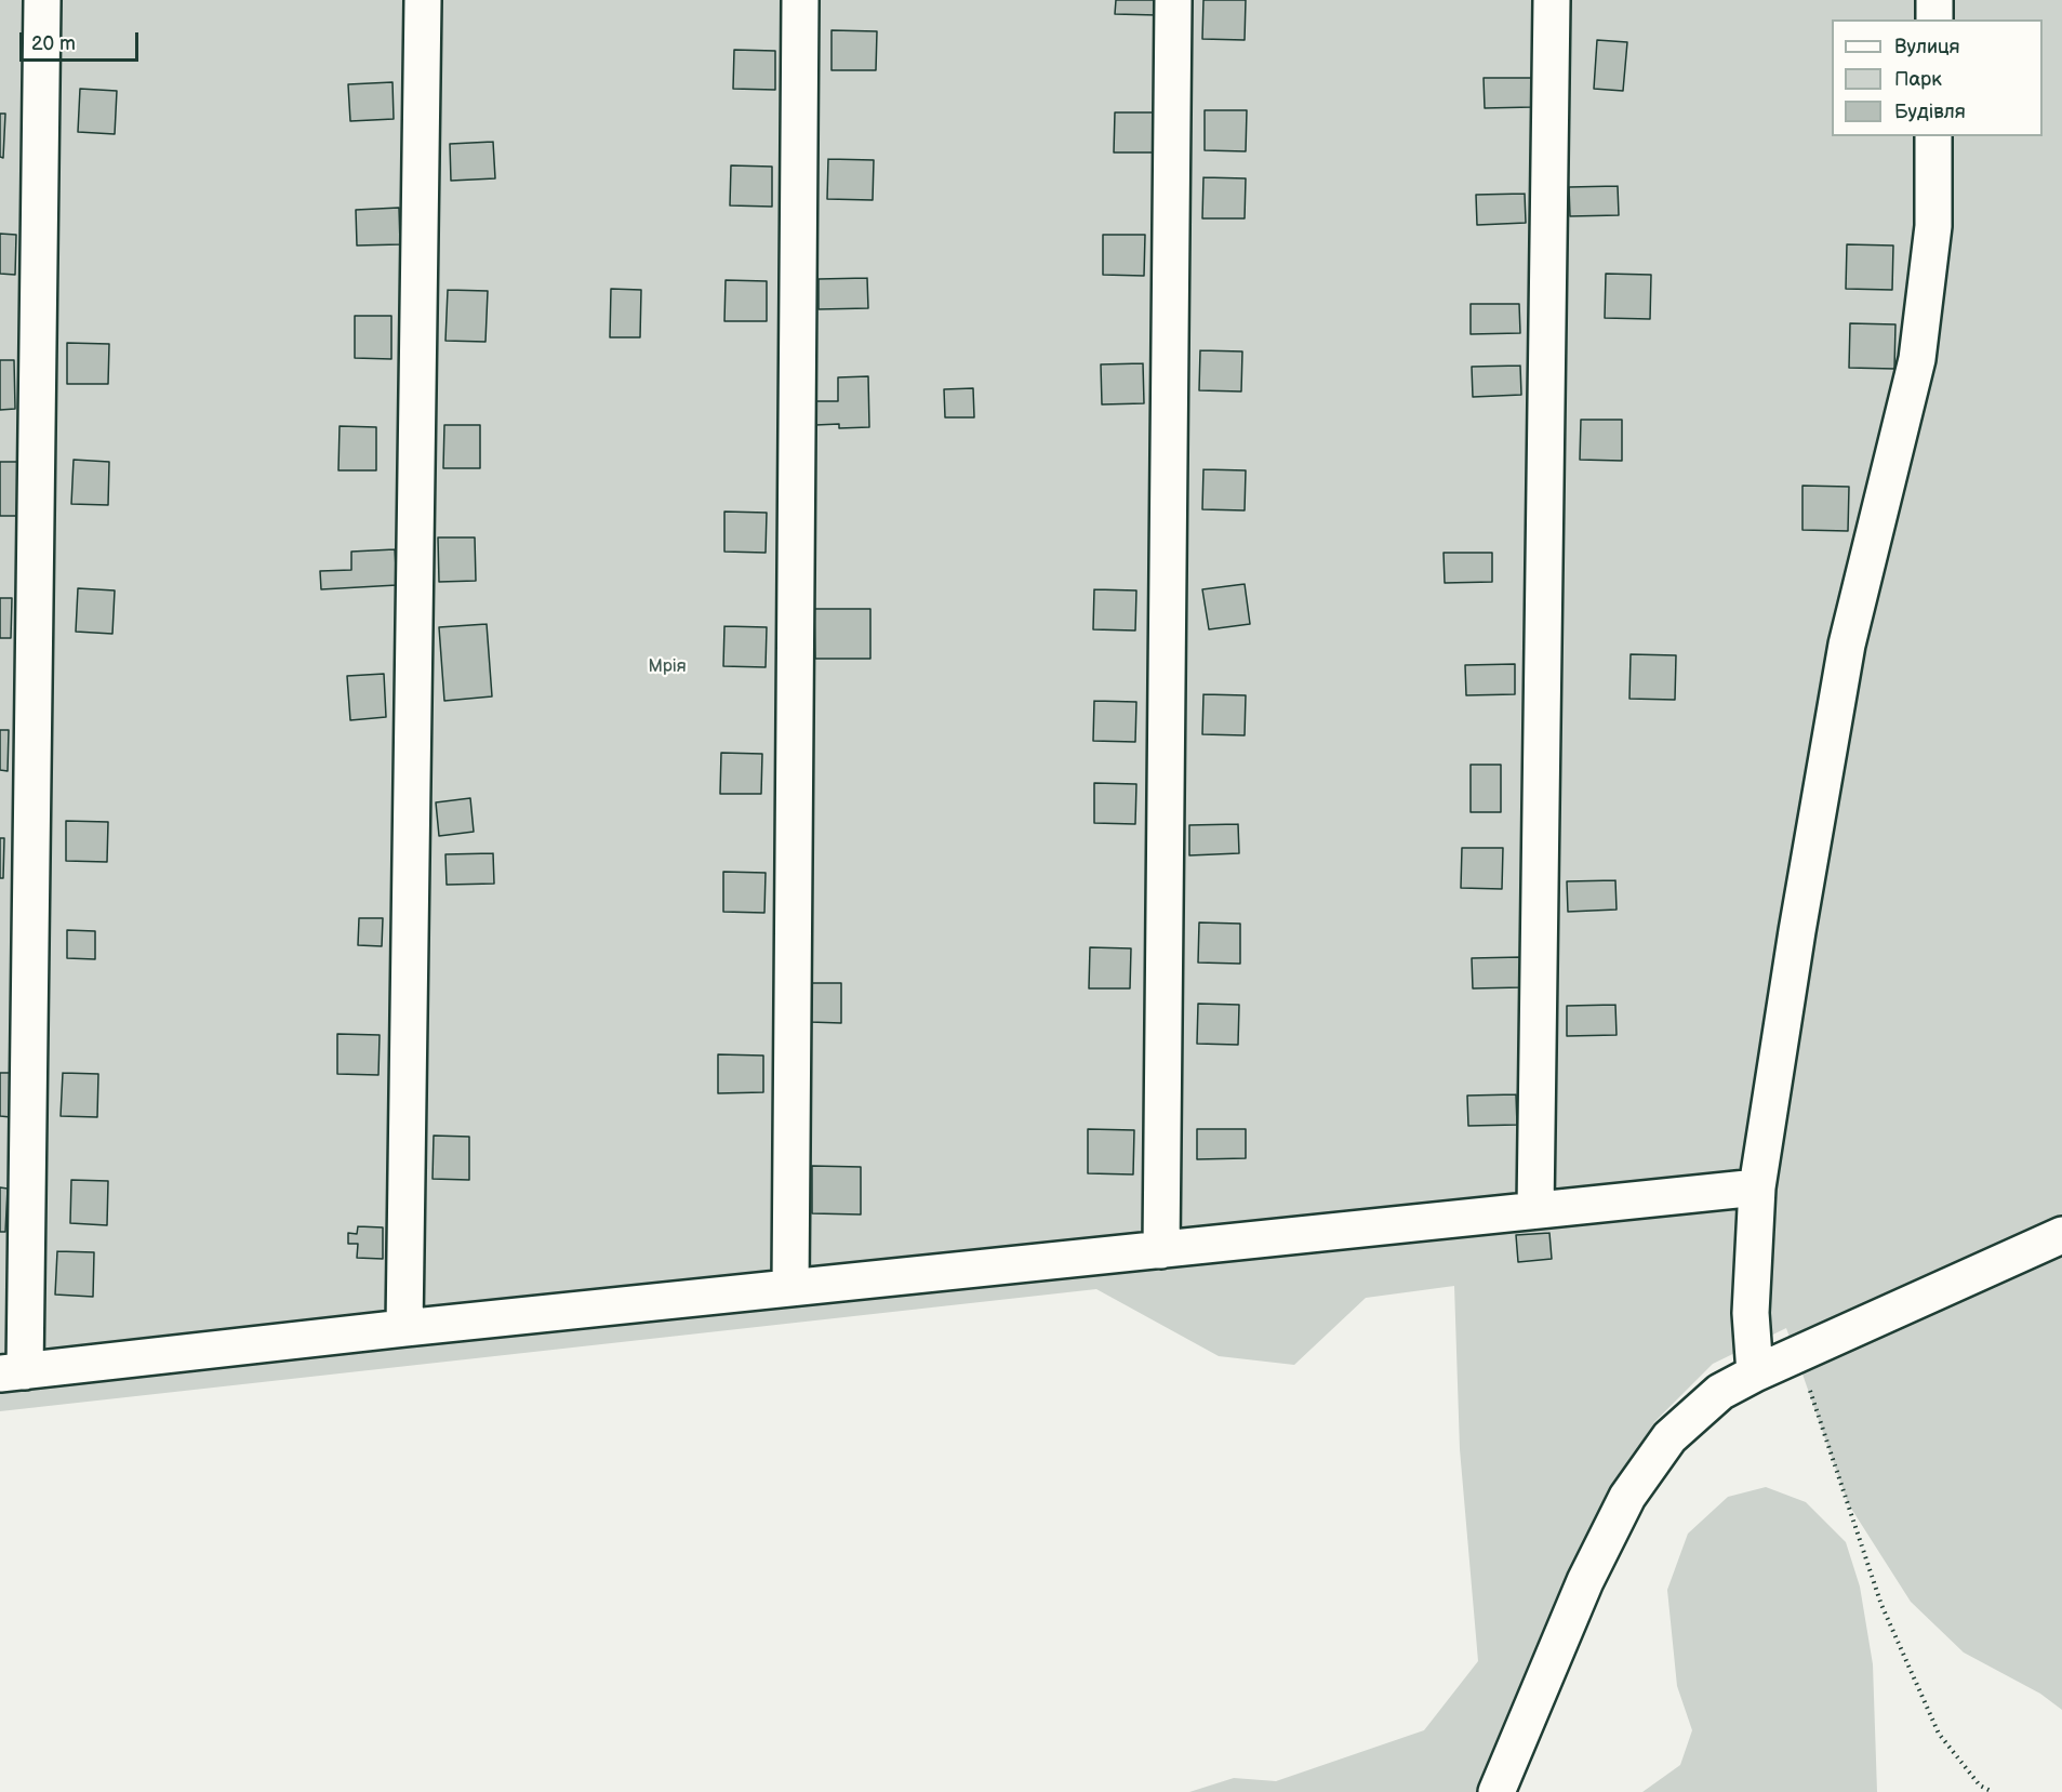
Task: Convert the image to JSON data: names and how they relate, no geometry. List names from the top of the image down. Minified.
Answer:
{"parks":["Мрія"],"legend":["Вулиця","Парк","Будівля"],"scale_bar":"20 m"}
